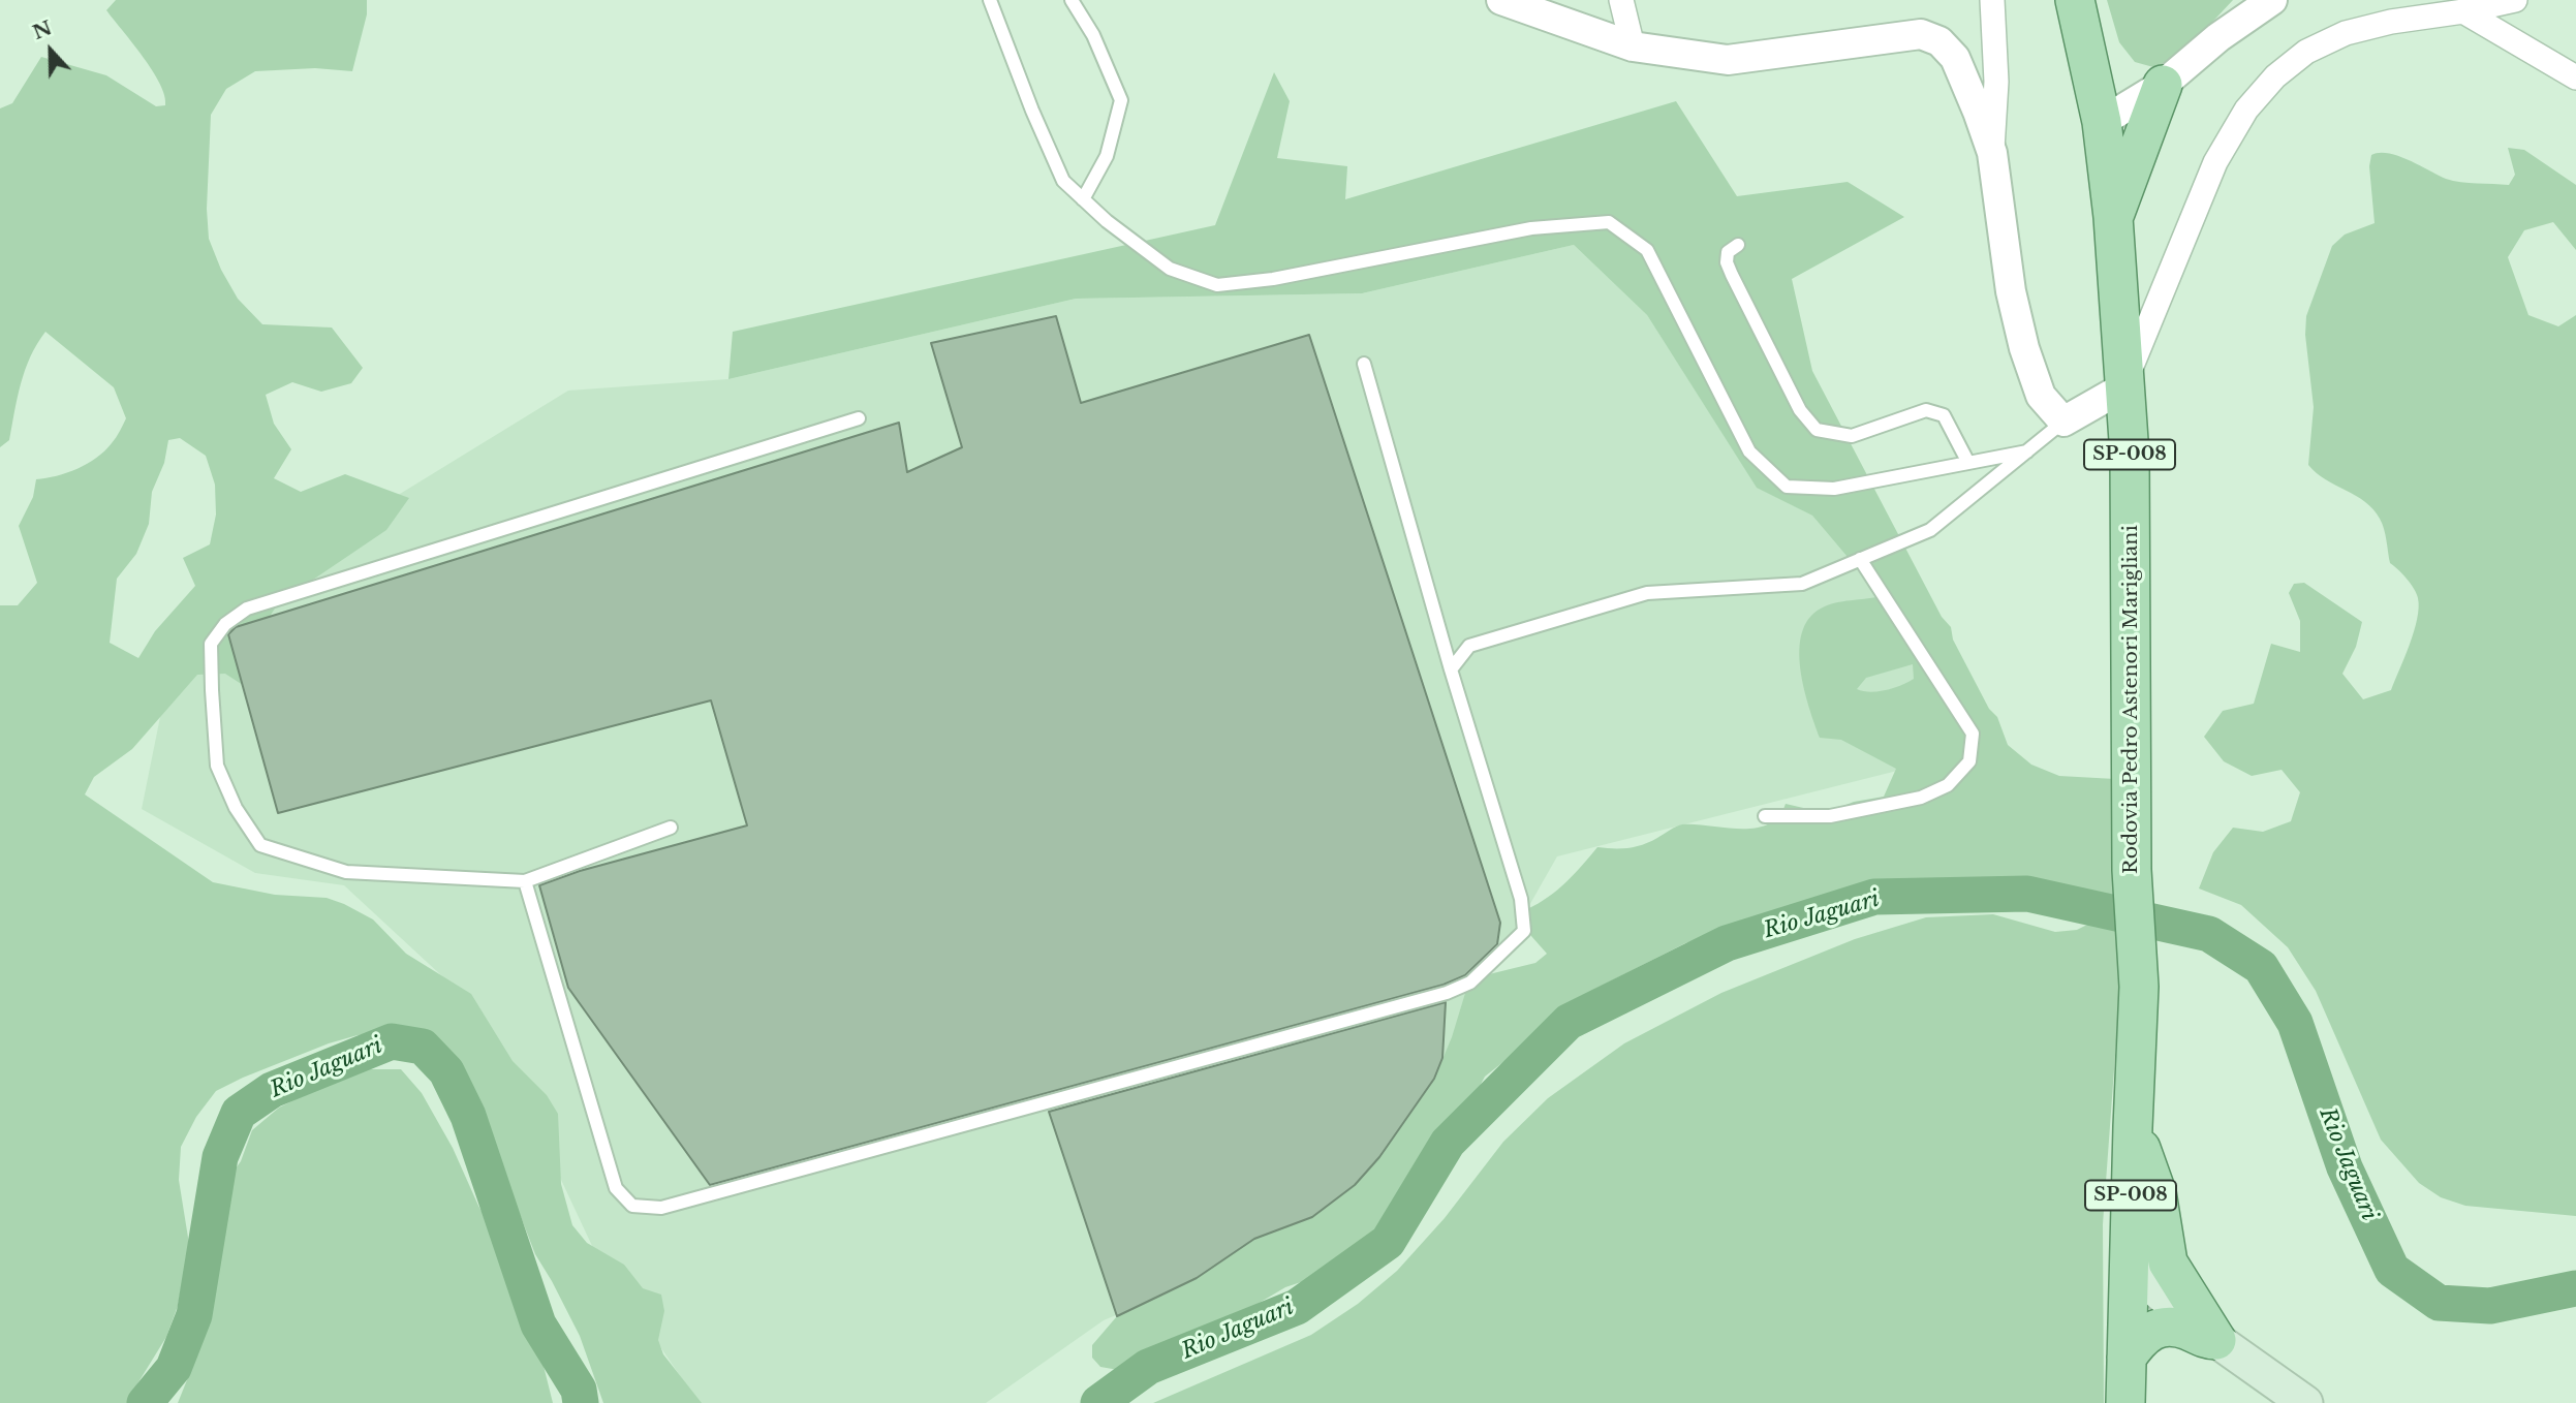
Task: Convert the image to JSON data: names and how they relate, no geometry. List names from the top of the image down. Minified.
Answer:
{"streets":{"main road":["SP-008","Rodovia Pedro Astenori Marigliani"]},"water":["Rio Jaguari"],"north":"top"}
